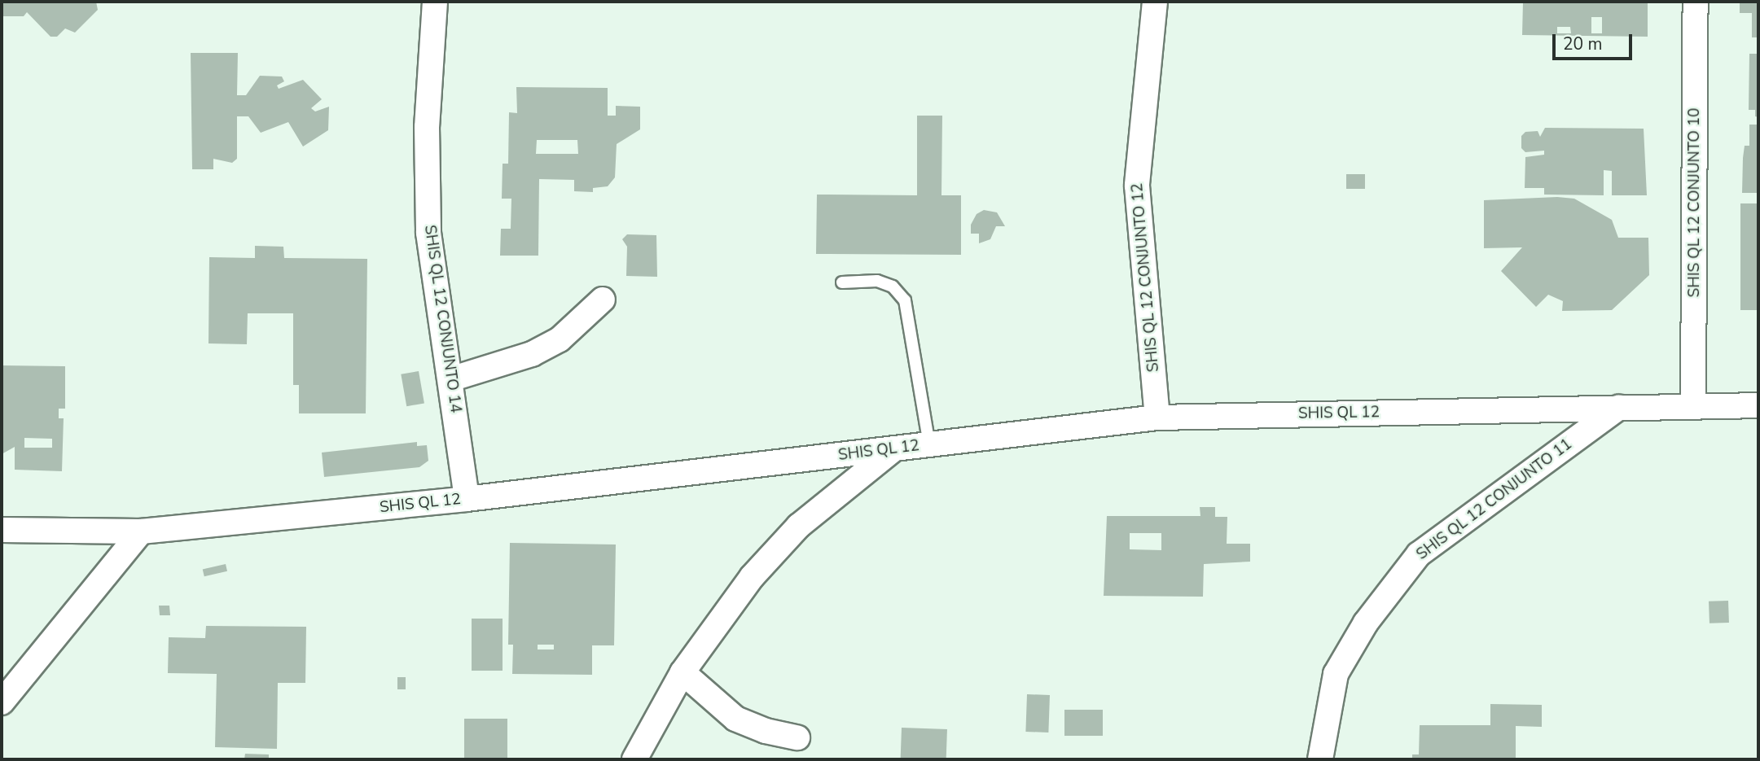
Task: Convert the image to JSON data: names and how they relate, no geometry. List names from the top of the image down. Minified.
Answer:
{"streets":{"street":["SHIS QL 12 CONJUNTO 10","SHIS QL 12 CONJUNTO 12","SHIS QL 12 CONJUNTO 14","SHIS QL 12","SHIS QL 12 CONJUNTO 11"]},"crossings":[["SHIS QL 12 CONJUNTO 10","SHIS QL 12"],["SHIS QL 12 CONJUNTO 12","SHIS QL 12"],["SHIS QL 12 CONJUNTO 14","SHIS QL 12"],["SHIS QL 12","SHIS QL 12 CONJUNTO 11"]],"scale_bar":"20 m"}
